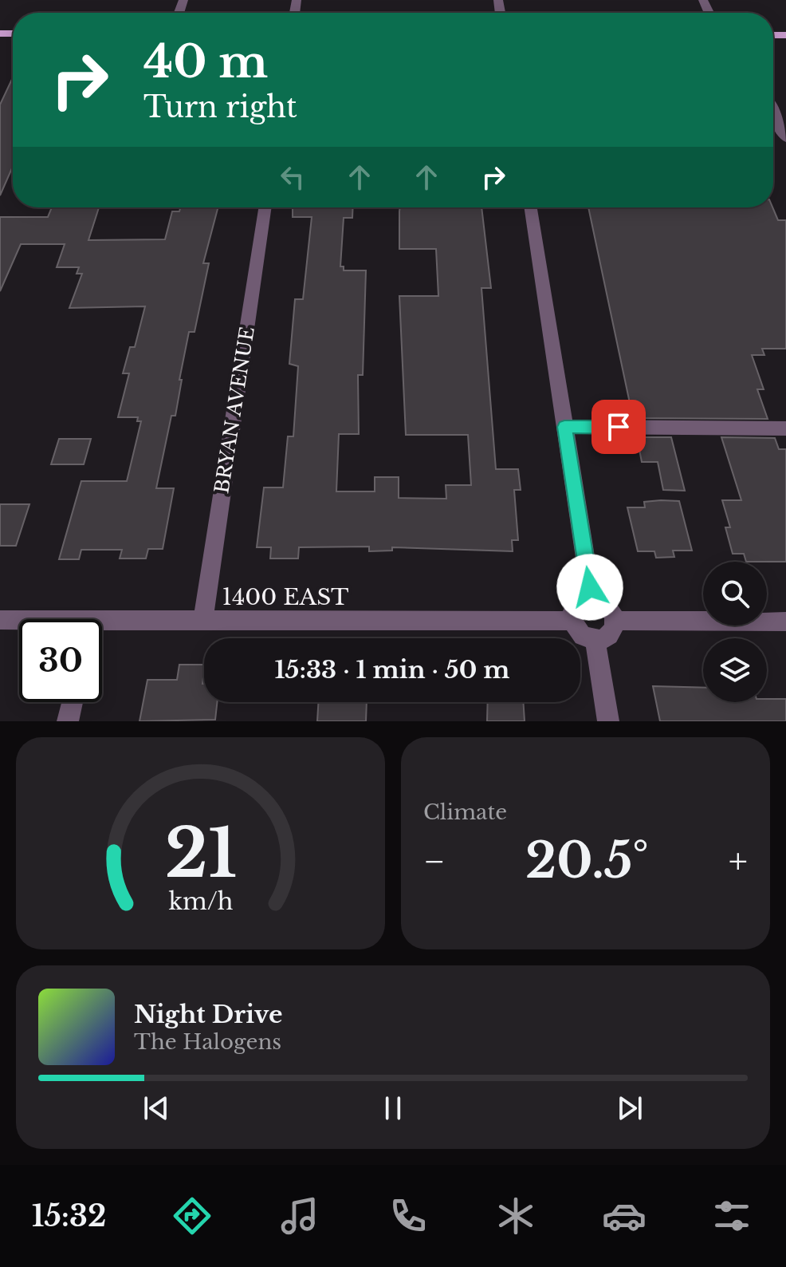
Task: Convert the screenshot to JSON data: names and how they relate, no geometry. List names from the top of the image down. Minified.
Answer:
{"streets":{"street":["BRYAN AVENUE","1400 EAST"]},"crossings":[["BRYAN AVENUE","1400 EAST"]],"page":{"turn":["40 m","Turn right"],"limit":"30","trip":"15:33 · 1 min · 50 m","tile":"Climate","heat":["−","20.5°","+"],"song":["Night Drive","The Halogens"],"tabs":"15:32","gauge":["21","km/h"]}}
